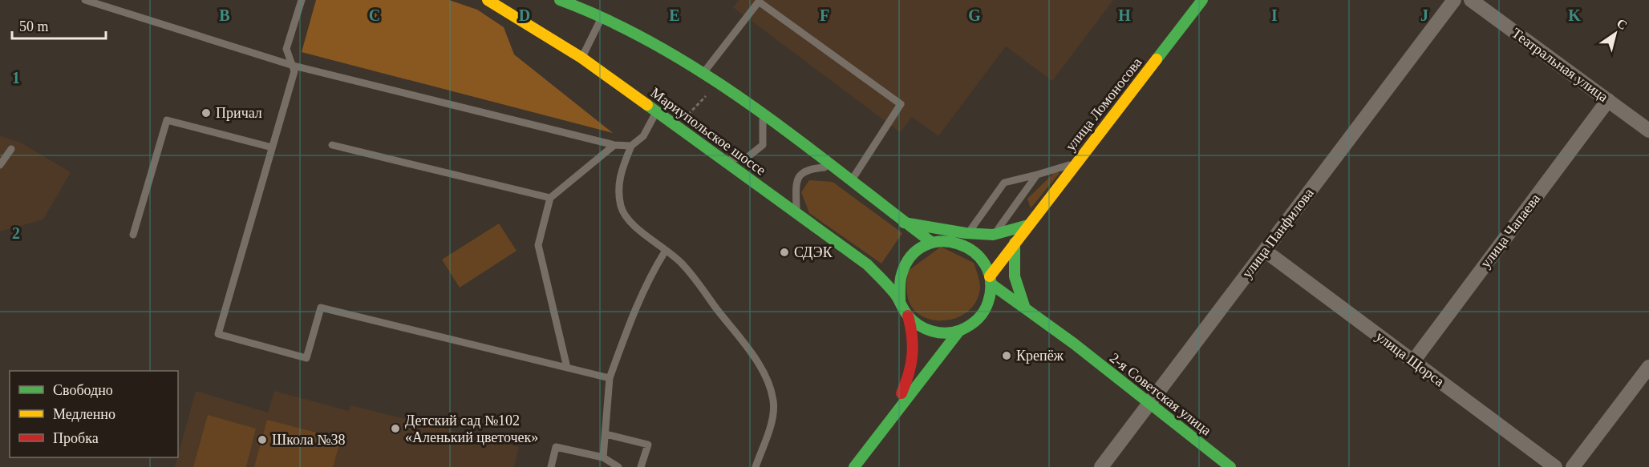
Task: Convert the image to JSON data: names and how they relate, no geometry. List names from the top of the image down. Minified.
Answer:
{"streets":{"main road":["улица Ломоносова","Мариупольское шоссе","2-я Советская улица"],"street":["Театральная улица","улица Чапаева","улица Панфилова","улица Щорса"]},"crossings":[["Театральная улица","улица Чапаева"],["улица Ломоносова","Мариупольское шоссе"],["улица Ломоносова","2-я Советская улица"],["Мариупольское шоссе","2-я Советская улица"],["улица Чапаева","улица Щорса"],["улица Панфилова","улица Щорса"],["улица Панфилова","2-я Советская улица"]],"places":["Причал","СДЭК","Крепёж","Детский сад №102 «Аленький цветочек»","Школа №38"],"legend":["Свободно","Медленно","Пробка"],"scale_bar":"50 m","north":"top right","grid":{"columns":["B","C","D","E","F","G","H","I","J","K"],"rows":["1","2"]}}
